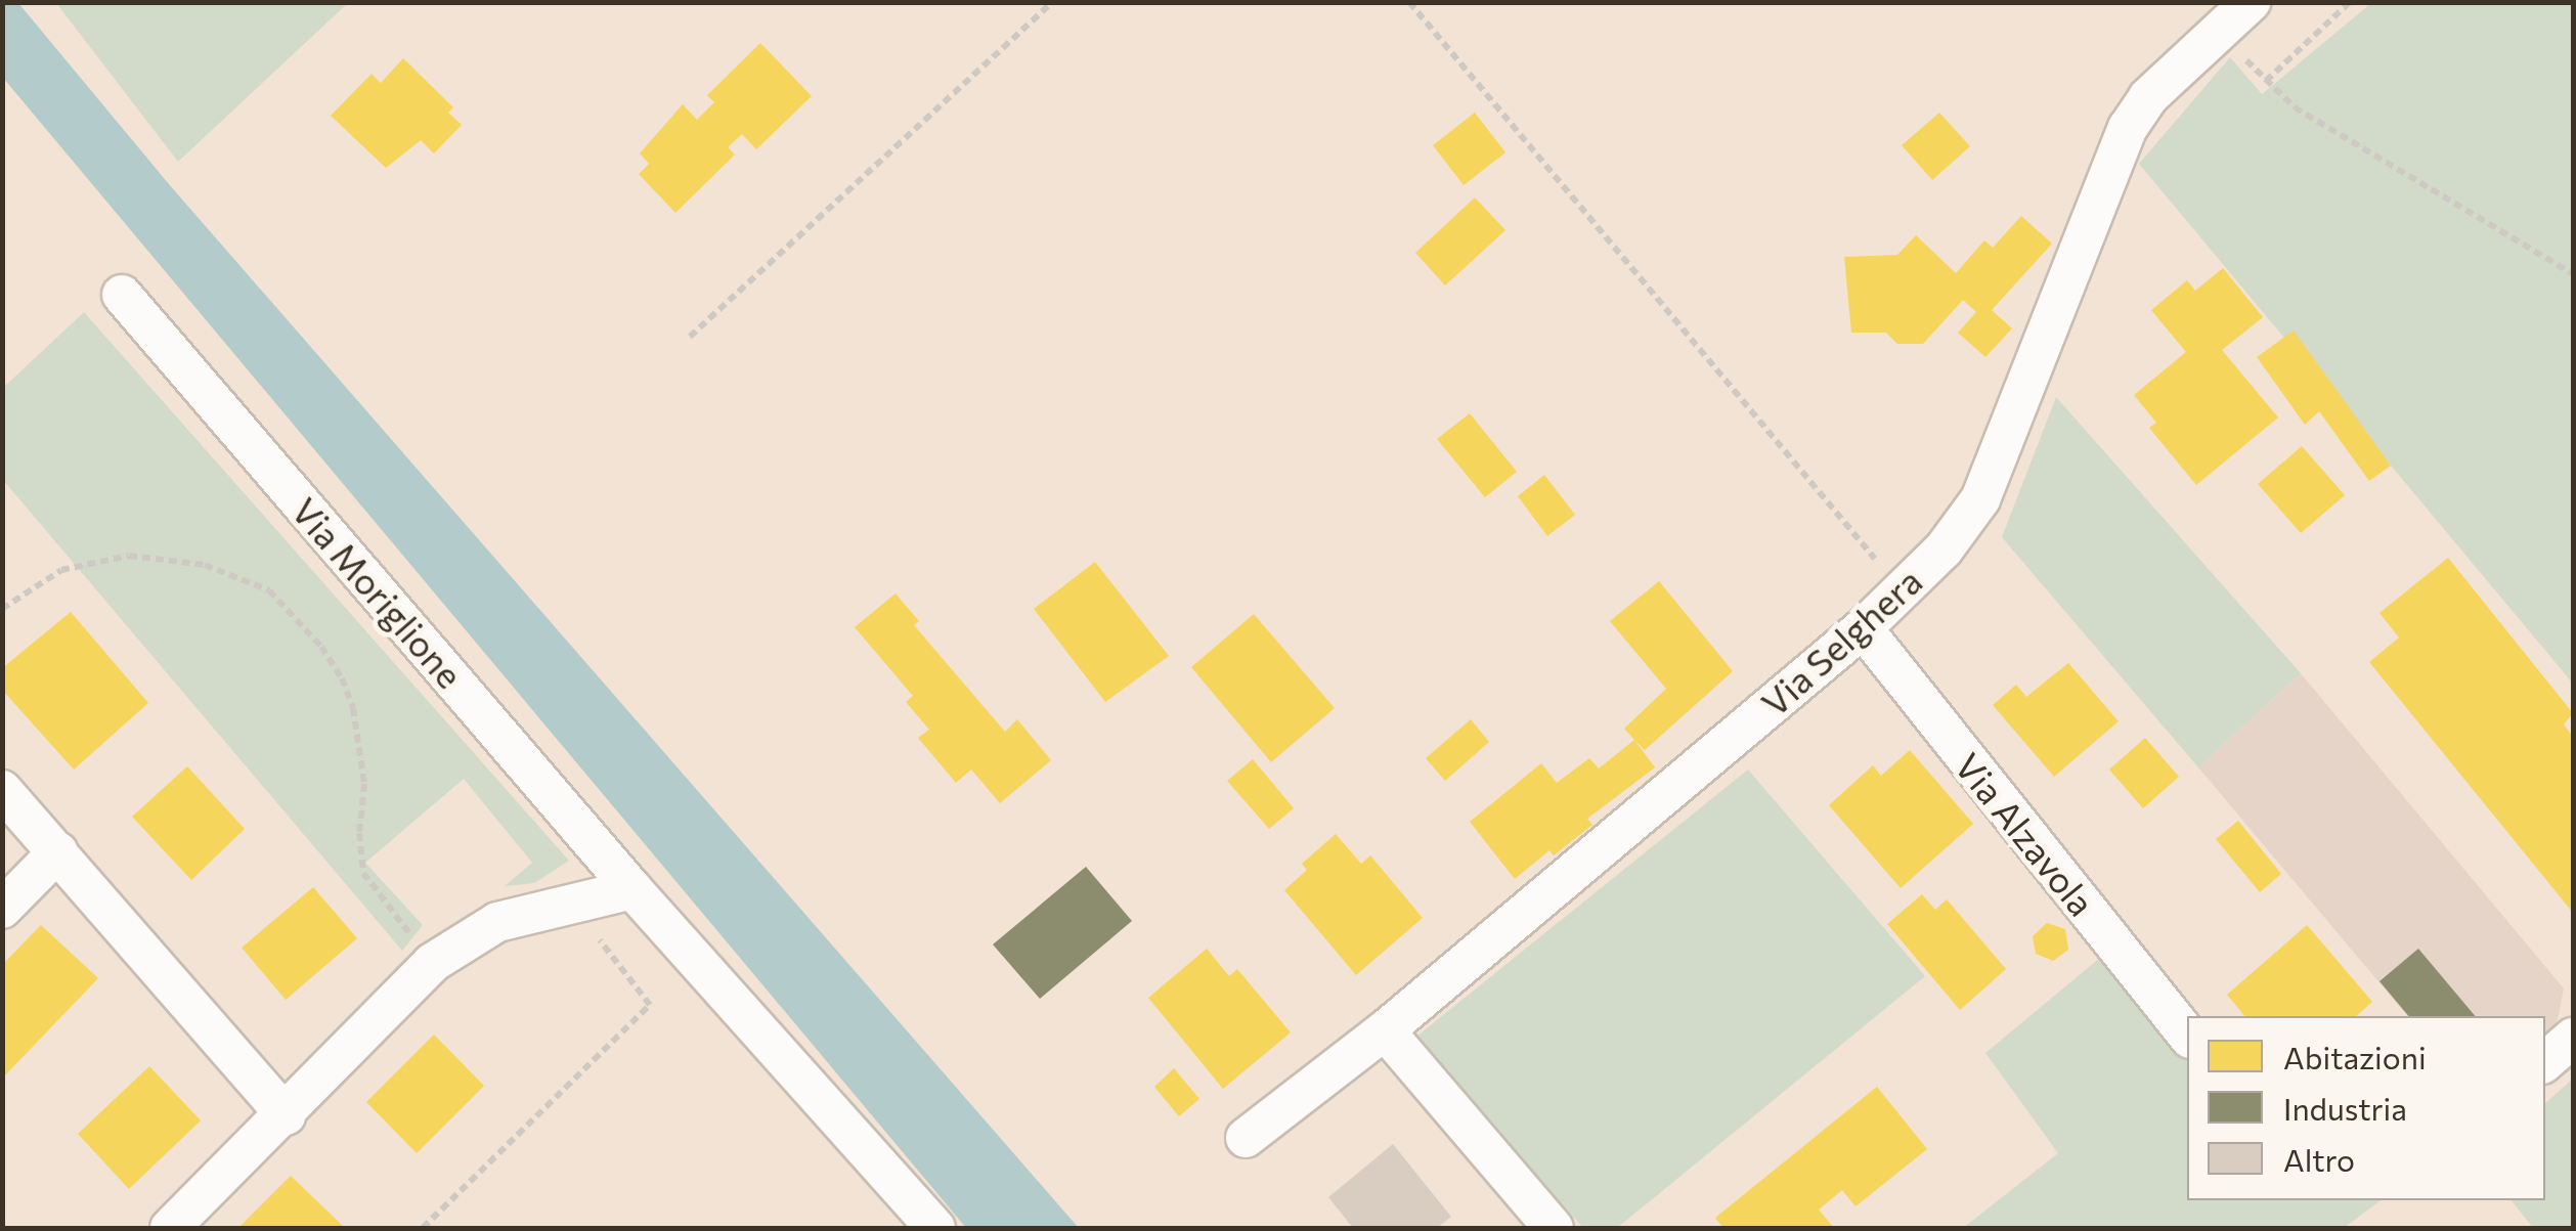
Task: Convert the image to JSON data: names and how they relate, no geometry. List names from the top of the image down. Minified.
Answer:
{"streets":{"street":["Via Moriglione","Via Selghera","Via Alzavola"]},"crossings":[["Via Selghera","Via Alzavola"]],"legend":["Abitazioni","Industria","Altro"]}
